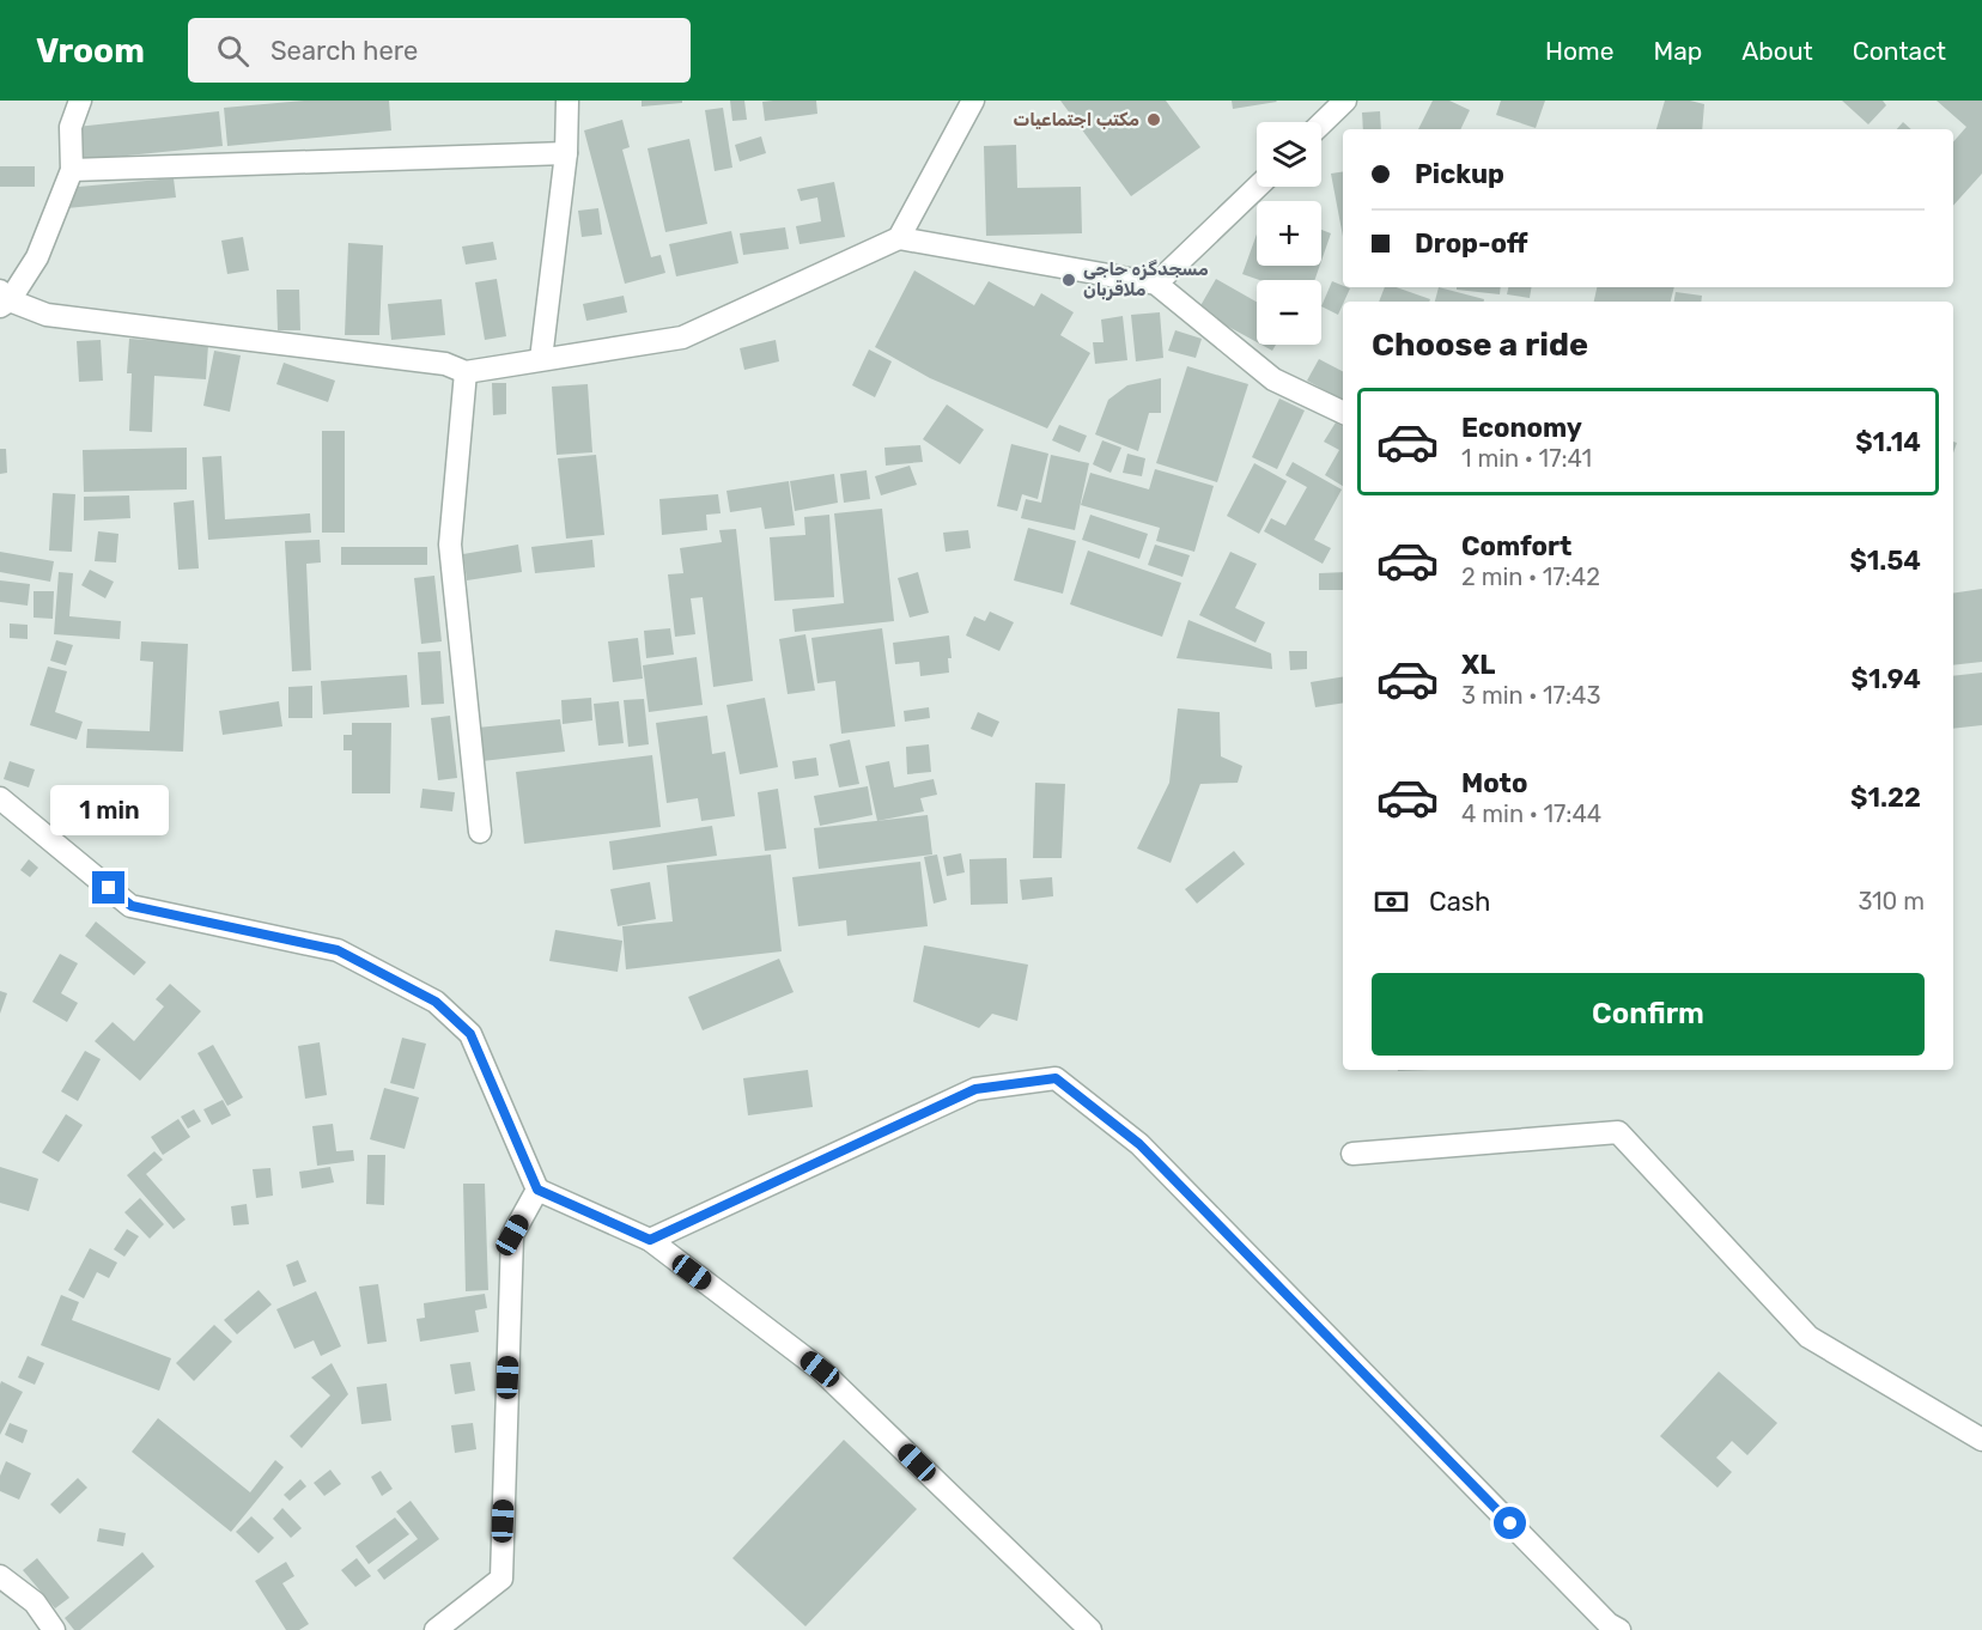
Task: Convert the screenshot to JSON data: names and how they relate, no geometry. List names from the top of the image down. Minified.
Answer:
{"places":["مکتب اجتماعیات","مسجدگزه حاجی ملاقربان"],"page":{"header":"Vroom","search":"Search here","nav":["Home","Map","About","Contact"],"map_buttons":["+","−"],"banner":["Pickup","Drop-off"],"heading":"Choose a ride","list":[{"name":"Economy","note":"1 min · 17:41","value":"$1.14"},{"name":"Comfort","note":"2 min · 17:42","value":"$1.54"},{"name":"XL","note":"3 min · 17:43","value":"$1.94"},{"name":"Moto","note":"4 min · 17:44","value":"$1.22"}],"bubble":"1 min","pay":["Cash","310 m"],"buttons":"Confirm"}}
